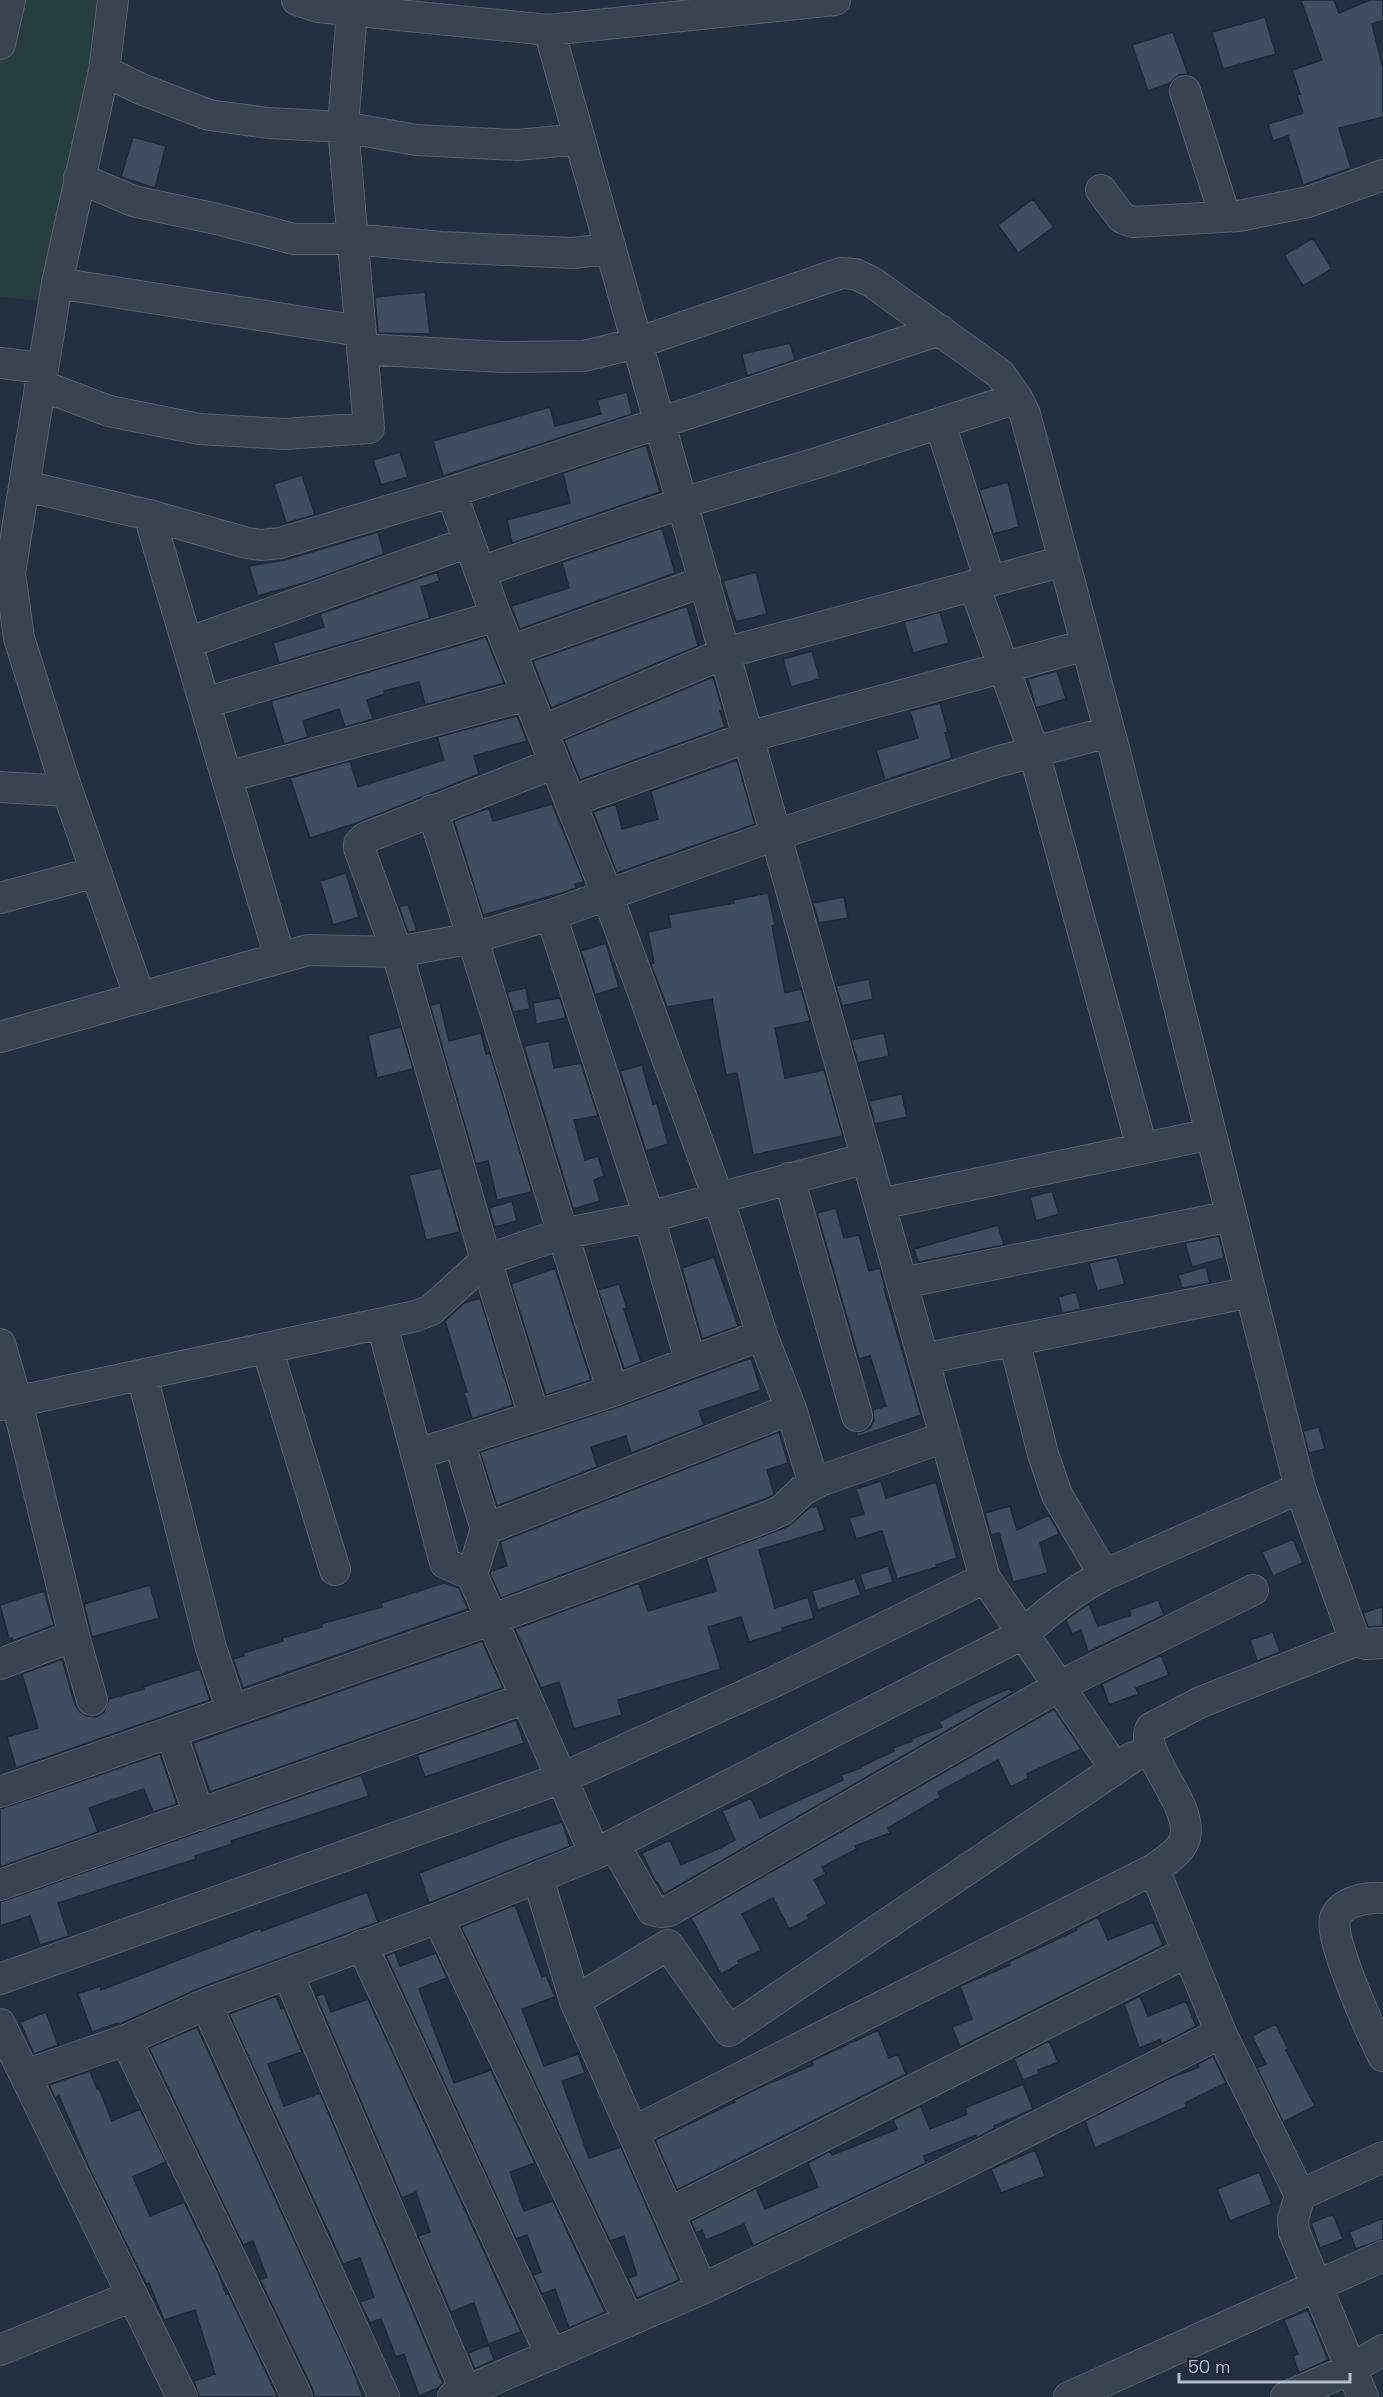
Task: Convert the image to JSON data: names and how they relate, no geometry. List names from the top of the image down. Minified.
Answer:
{"scale_bar":"50 m"}
